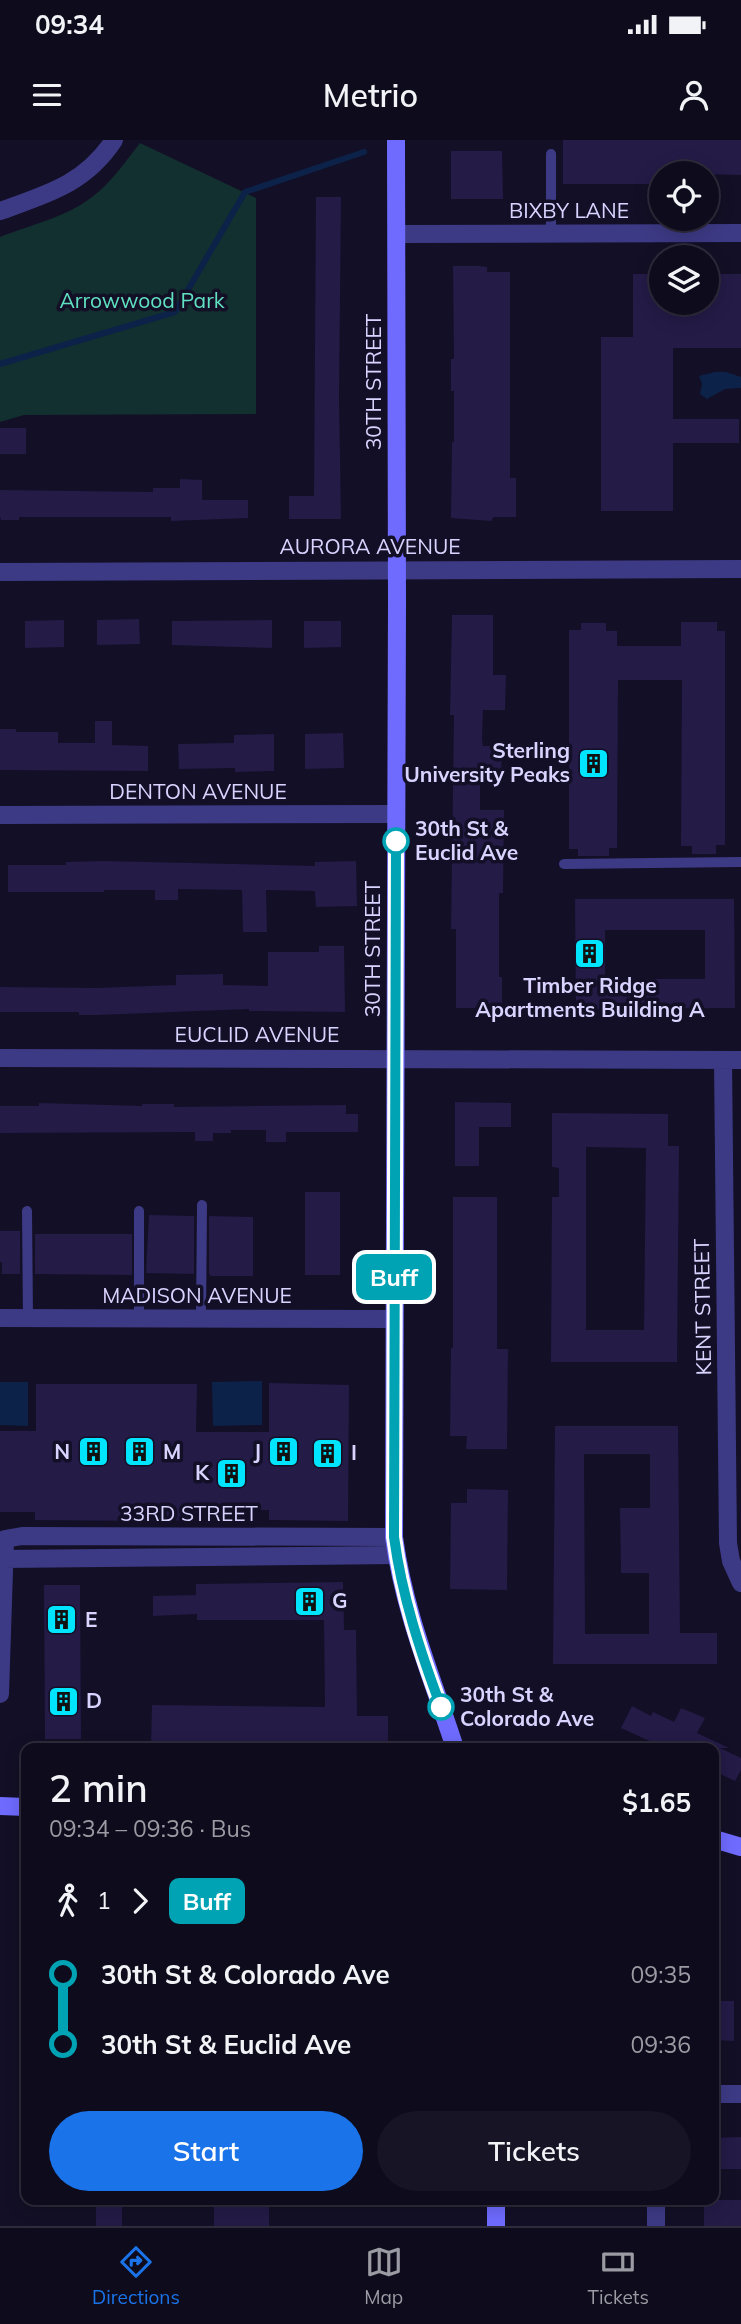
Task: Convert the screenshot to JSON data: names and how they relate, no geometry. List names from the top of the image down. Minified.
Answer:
{"streets":{"main road":["30TH STREET"],"street":["BIXBY LANE","AURORA AVENUE","DENTON AVENUE","EUCLID AVENUE","MADISON AVENUE","KENT STREET","33RD STREET"]},"crossings":[["BIXBY LANE","30TH STREET"],["30TH STREET","AURORA AVENUE"],["30TH STREET","DENTON AVENUE"],["30TH STREET","EUCLID AVENUE"],["30TH STREET","MADISON AVENUE"],["30TH STREET","33RD STREET"],["EUCLID AVENUE","KENT STREET"]],"parks":["Arrowwood Park"],"places":{"building":["Sterling University Peaks","Timber Ridge Apartments Building A","N","M","J","I","K","G","E","D"],"other":["30th St & Euclid Ave","30th St & Colorado Ave"]},"lines":["bus line Buff"],"page":{"status":"09:34","header":"Metrio","on_map":"Buff","heading":["2 min","09:34 – 09:36 · Bus","$1.65"],"legs":["1","Buff"],"list":[{"name":"30th St & Colorado Ave","value":"09:35"},{"name":"30th St & Euclid Ave","value":"09:36"}],"buttons":["Start","Tickets"],"tabs":["Directions","Map","Tickets"]}}
